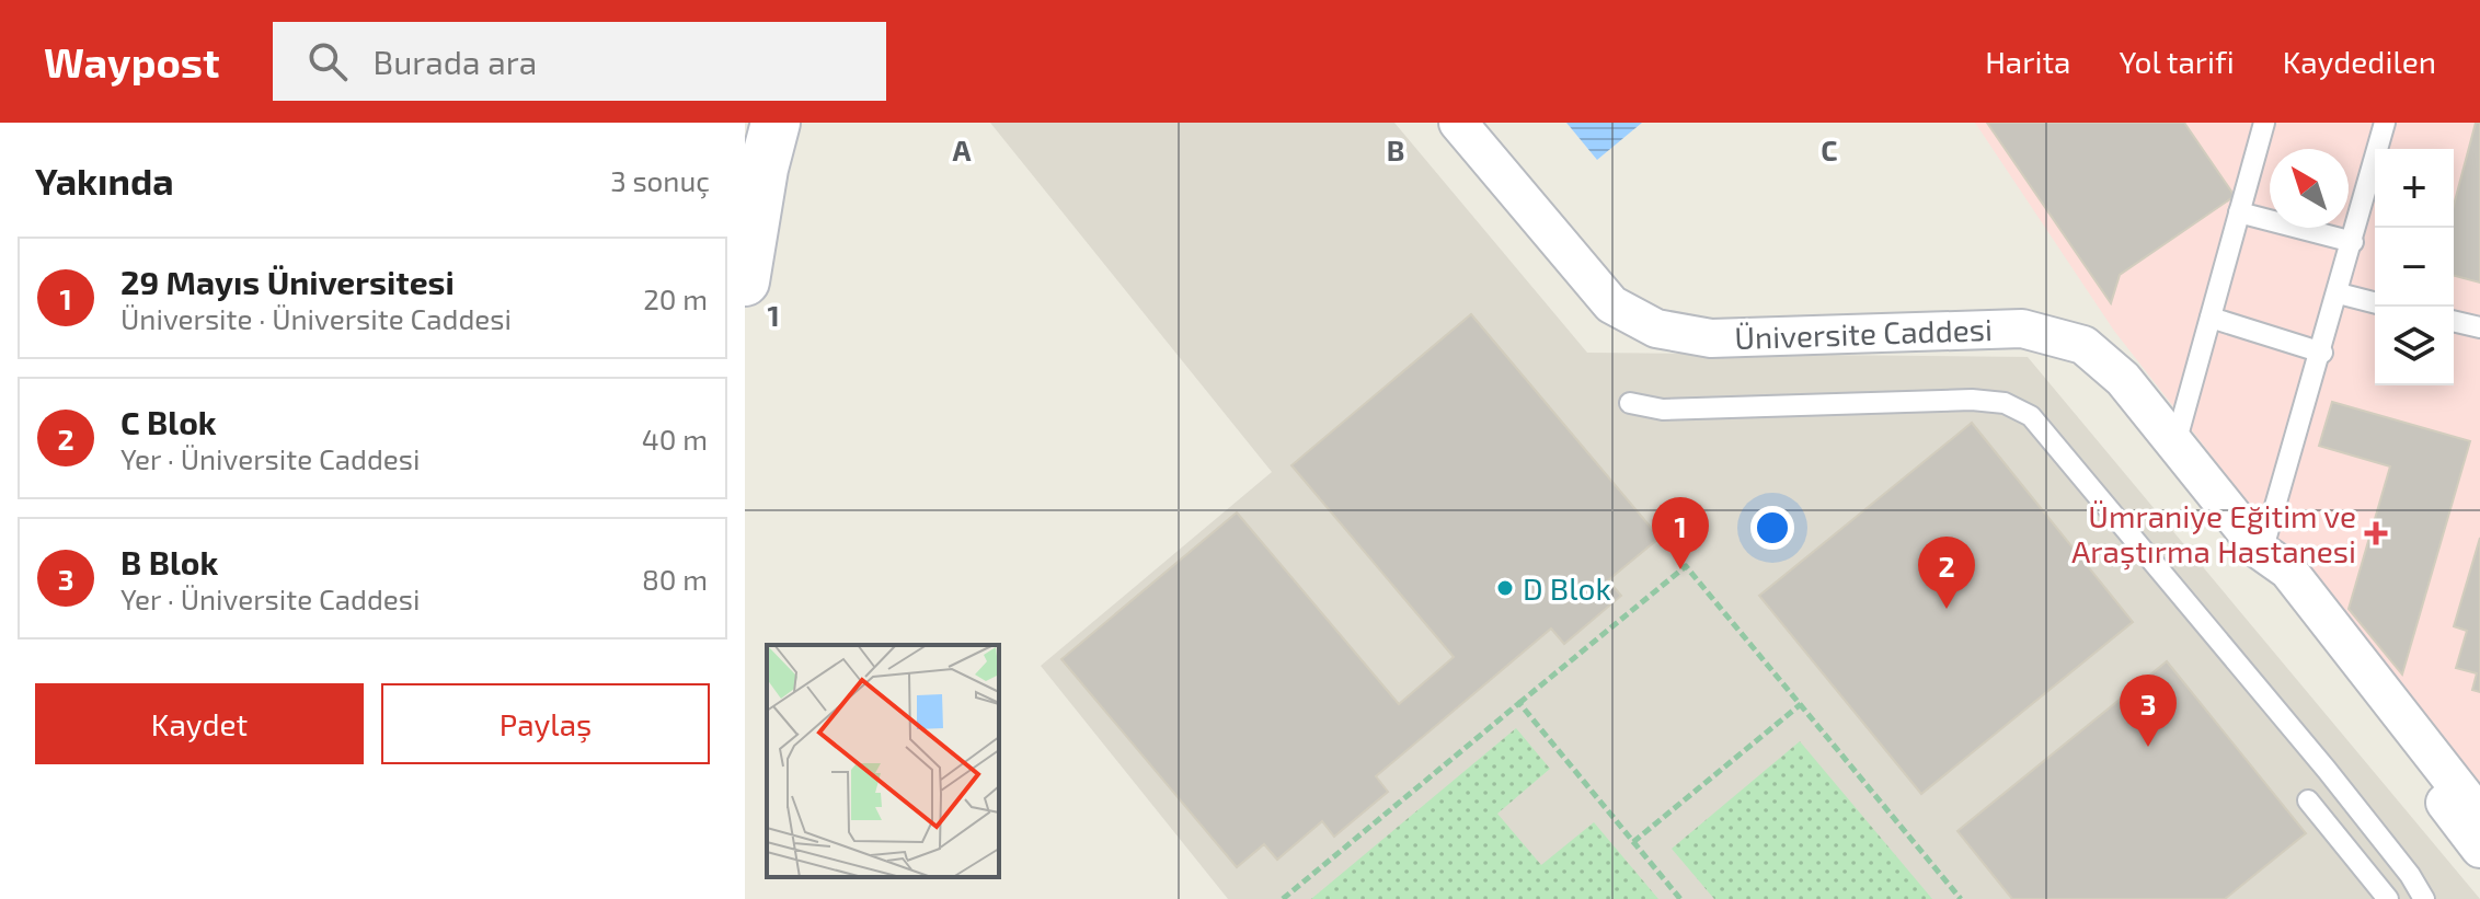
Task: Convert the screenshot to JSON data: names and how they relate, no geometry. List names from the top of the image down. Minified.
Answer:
{"streets":{"street":["Üniversite Caddesi"]},"places":{"health":["Ümraniye Eğitim ve Araştırma Hastanesi"],"other":["D Blok"]},"north":"top left","page":{"header":"Waypost","search":"Burada ara","nav":["Harita","Yol tarifi","Kaydedilen"],"heading":["Yakında","3 sonuç"],"map_buttons":["+","−"],"list":[{"mark":"1","name":"29 Mayıs Üniversitesi","note":"Üniversite · Üniversite Caddesi","value":"20 m"},{"mark":"2","name":"C Blok","note":"Yer · Üniversite Caddesi","value":"40 m"},{"mark":"3","name":"B Blok","note":"Yer · Üniversite Caddesi","value":"80 m"}],"pins":["1","2","3"],"buttons":["Kaydet","Paylaş"]},"grid":{"columns":["A","B","C"],"rows":["1"]}}
